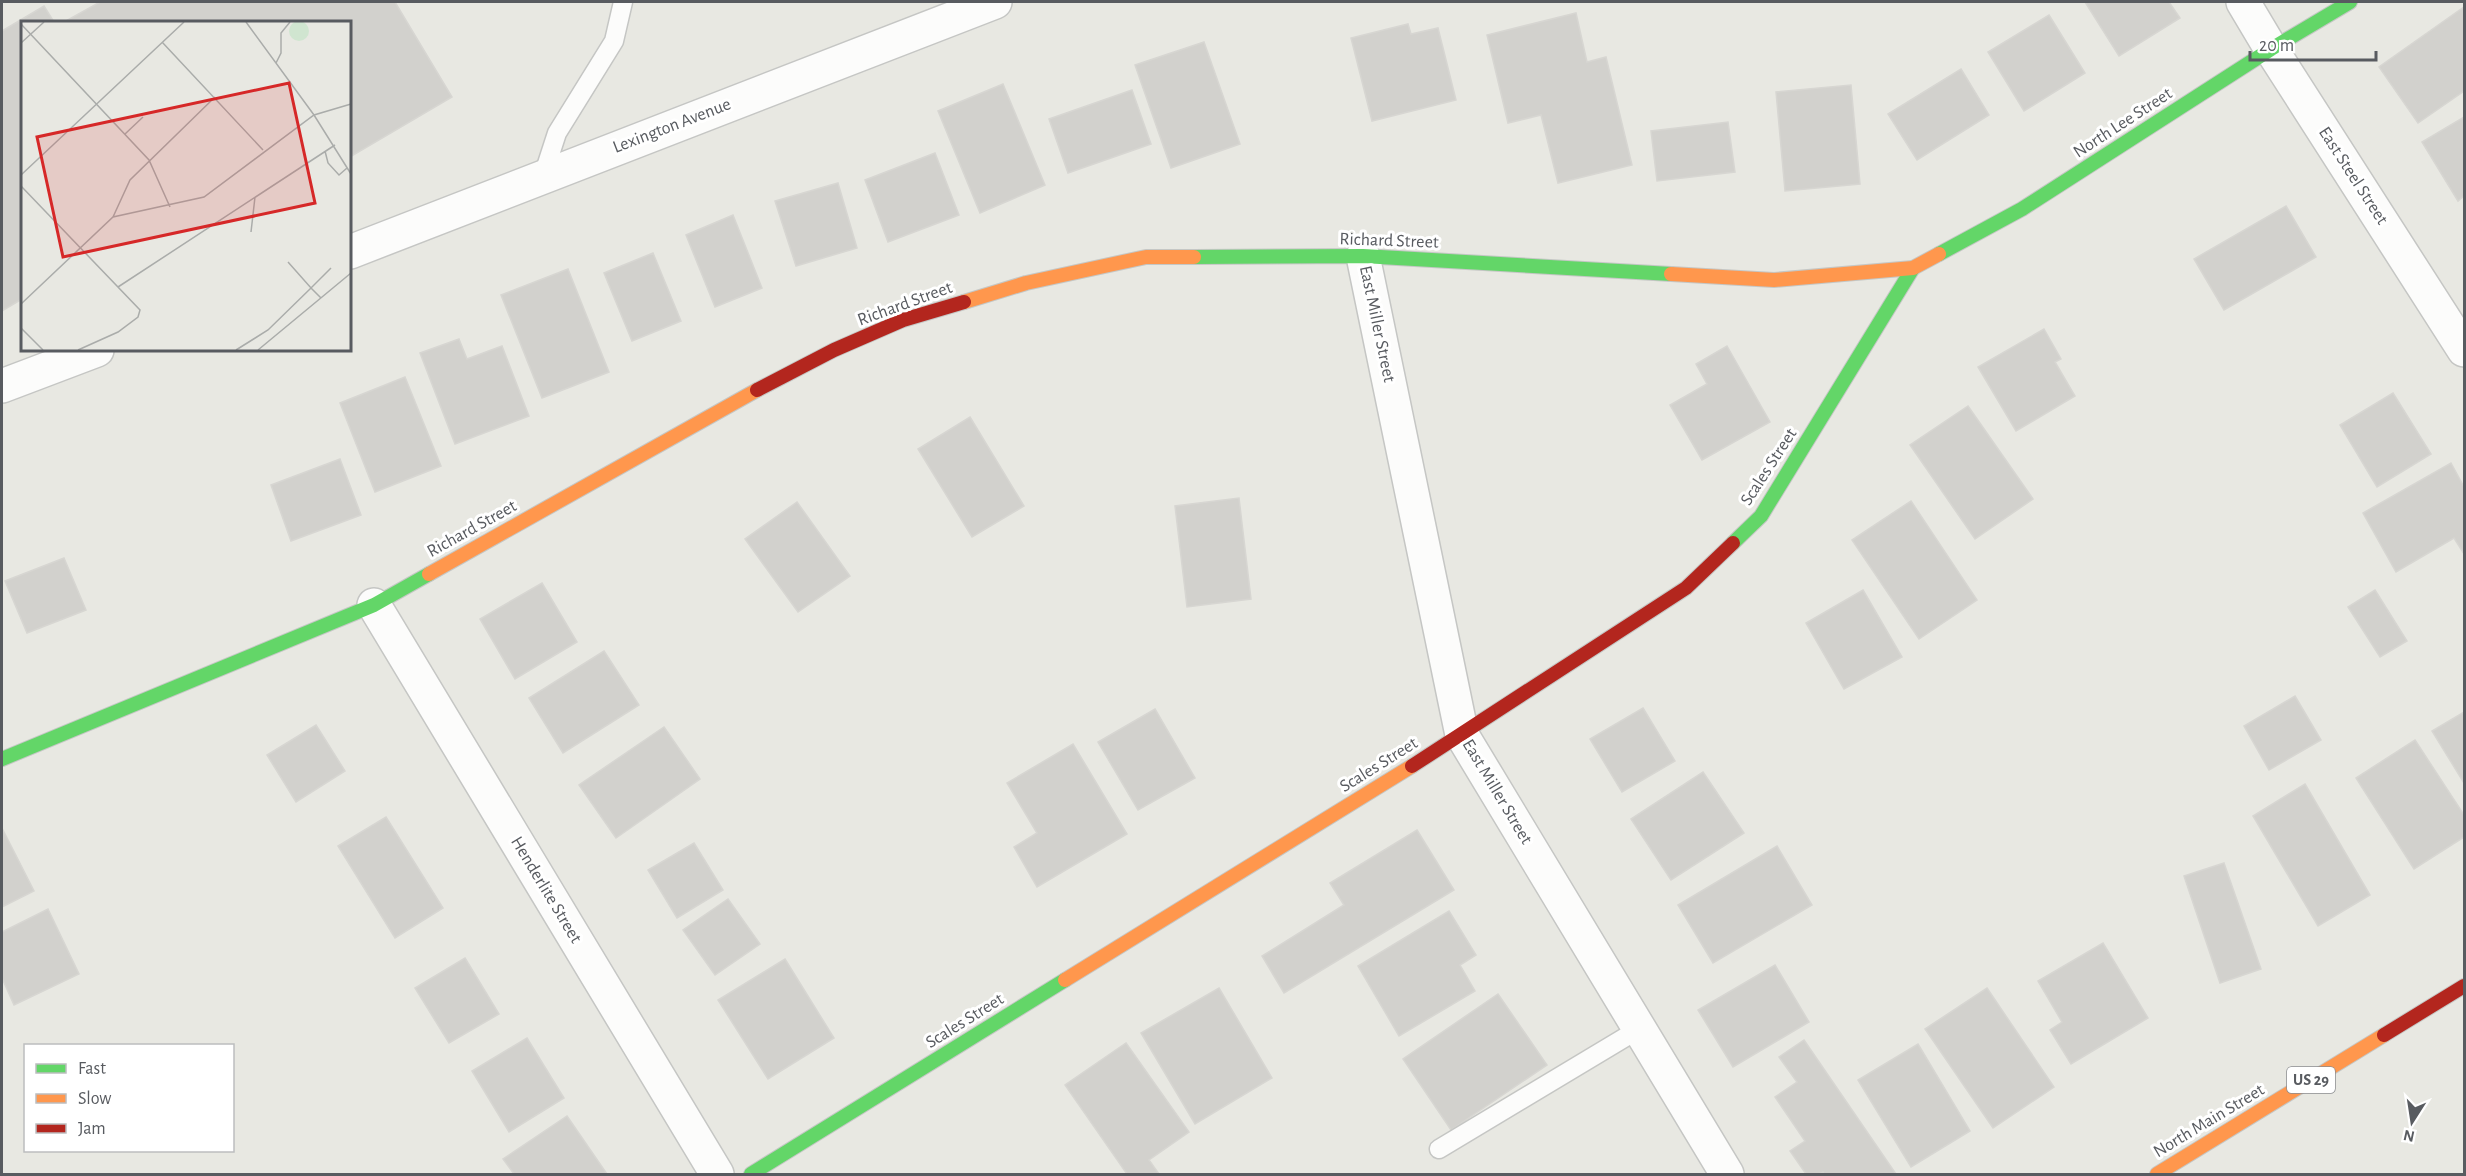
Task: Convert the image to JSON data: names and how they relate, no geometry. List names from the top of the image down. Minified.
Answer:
{"streets":{"street":["North Lee Street","Lexington Avenue","East Steel Street","Richard Street","East Miller Street","Scales Street","Henderlite Street","US 29","North Main Street"]},"crossings":[["North Lee Street","East Steel Street"],["North Lee Street","Richard Street"],["North Lee Street","Scales Street"],["Richard Street","East Miller Street"],["Richard Street","Scales Street"],["Richard Street","Henderlite Street"],["East Miller Street","Scales Street"]],"legend":["Fast","Slow","Jam"],"scale_bar":"20 m","north":"bottom"}
